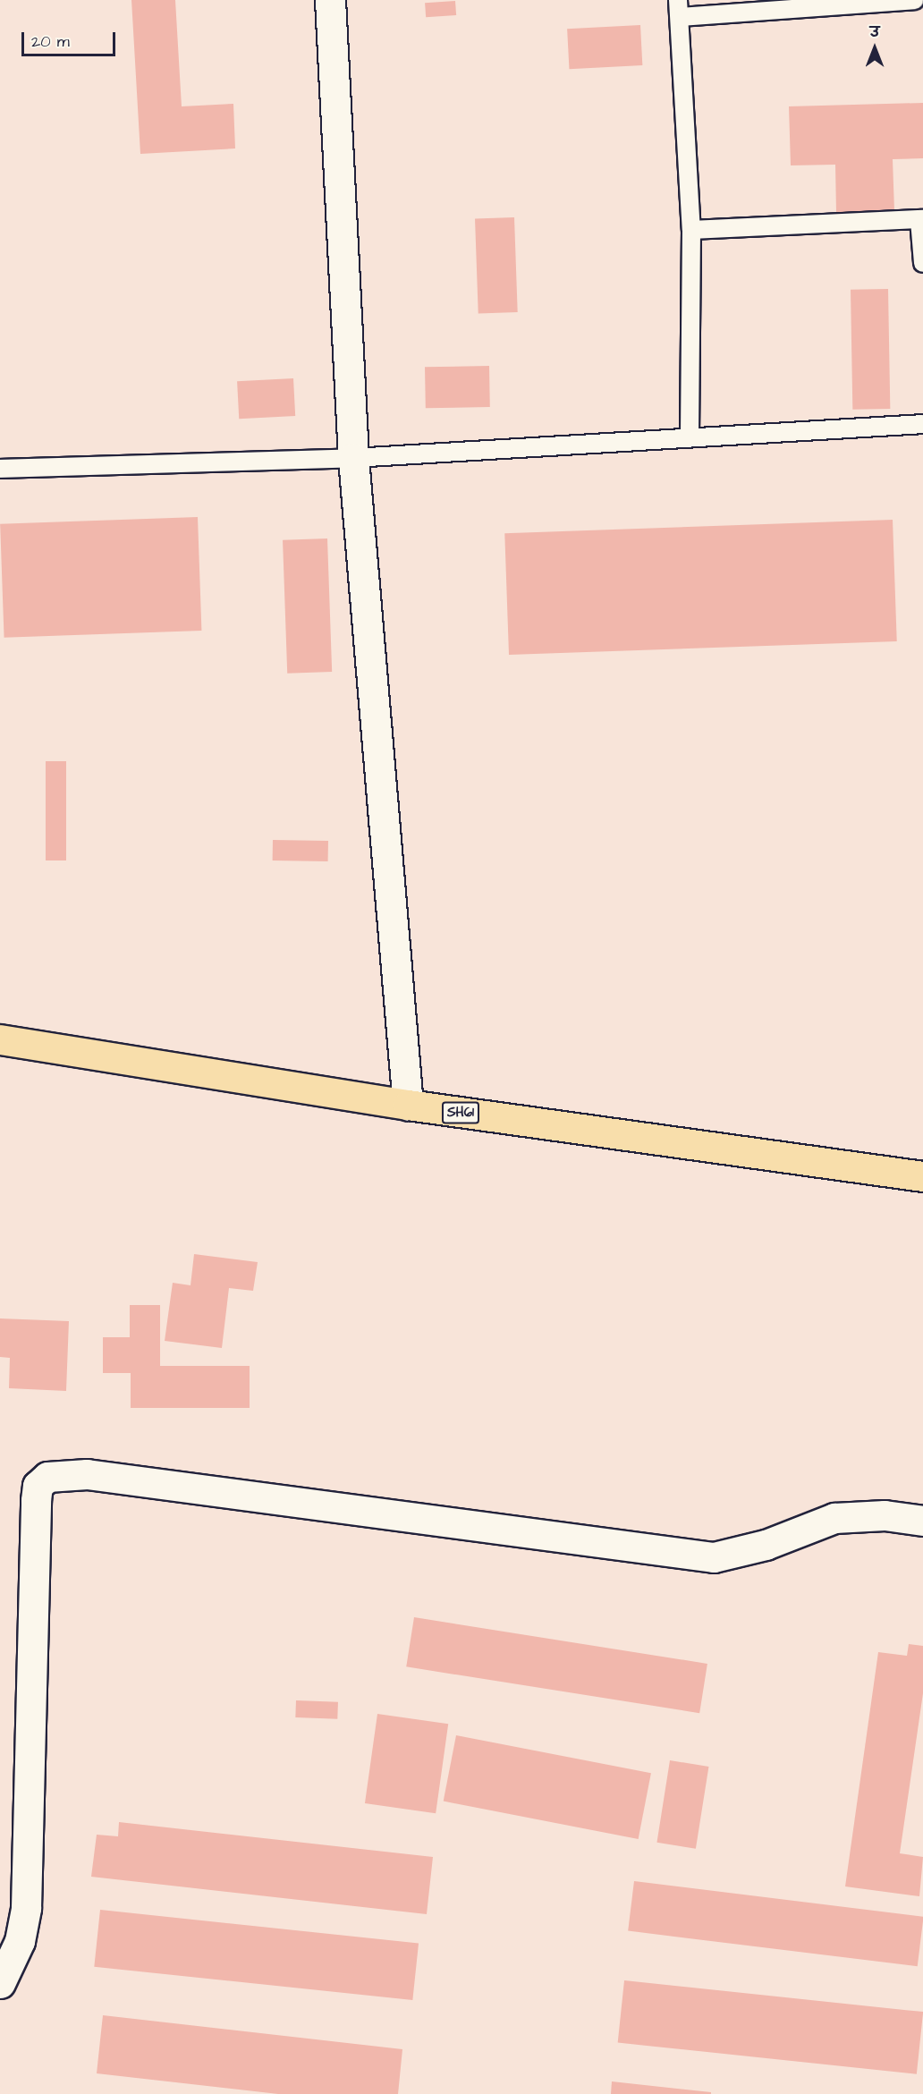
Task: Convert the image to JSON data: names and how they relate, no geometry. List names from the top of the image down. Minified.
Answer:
{"streets":{"main road":["SH61"]},"scale_bar":"20 m","north":"top"}
